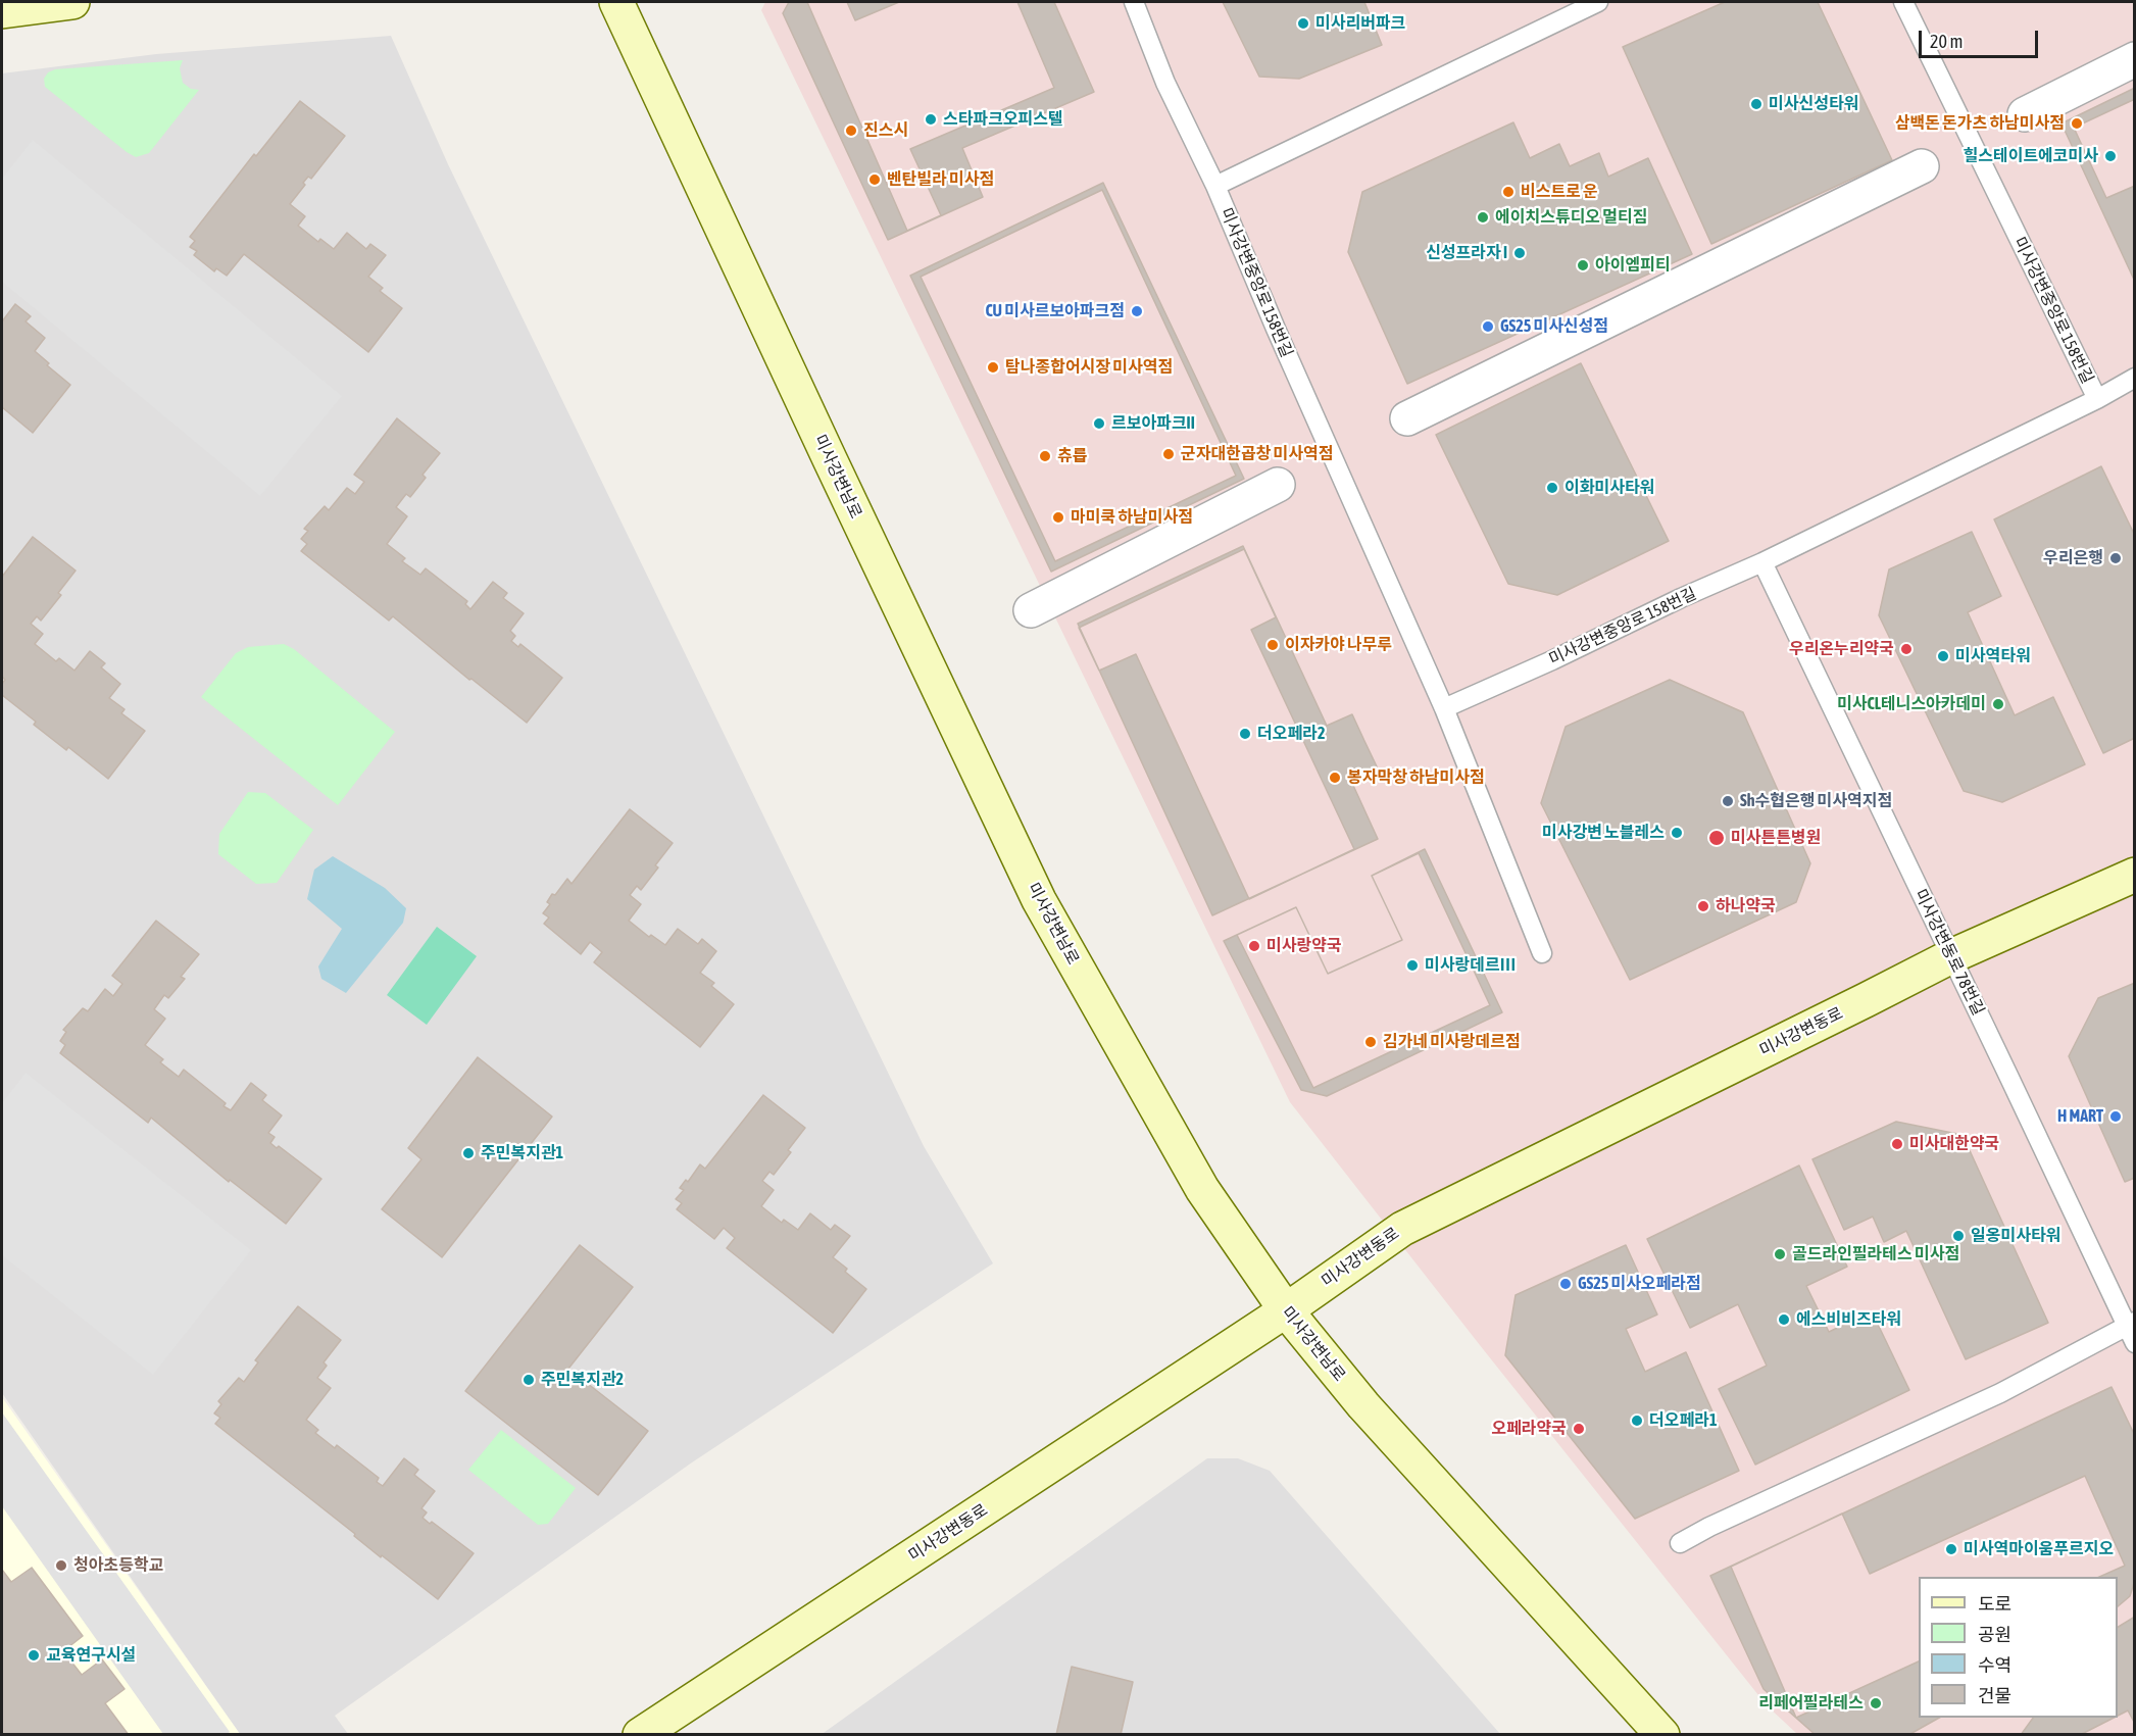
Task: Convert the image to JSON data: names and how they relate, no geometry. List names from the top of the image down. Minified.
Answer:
{"streets":{"main road":["미사강변남로","미사강변동로"],"lane":["미사강변중앙로 158번길","미사강변동로 78번길"]},"crossings":[["미사강변중앙로 158번길","미사강변동로 78번길"],["미사강변남로","미사강변동로"],["미사강변동로 78번길","미사강변동로"]],"places":["미사리버파크","미사신성타워","스타파크오피스텔","삼백돈 돈가츠 하남미사점","진스시","힐스테이트에코미사","벤탄빌라 미사점","비스트로 운","에이치스튜디오 멀티짐","신성프라자 I","아이엠피티","CU 미사르보아파크점","GS25 미사신성점","탐나종합어시장 미사역점","르보아파크II","군자대한곱창 미사역점","츄릅","이화미사타워","마미쿡 하남미사점","우리은행","이자카야 나무루","우리온누리약국","미사역타워","미사CL테니스아카데미","더오페라2","봉자막창 하남미사점","Sh수협은행 미사역지점","미사강변 노블레스","미사튼튼병원","하나약국","미사랑약국","미사랑데르Ⅲ","김가네 미사랑데르점","H MART","미사대한약국","주민복지관1","일옹미사타워","골드라인필라테스 미사점","GS25 미사오페라점","에스비비즈타워","주민복지관2","더오페라1","오페라약국","미사역마이움푸르지오","청아초등학교","교육연구시설","리페어필라테스"],"legend":["도로","공원","수역","건물"],"scale_bar":"20 m"}
